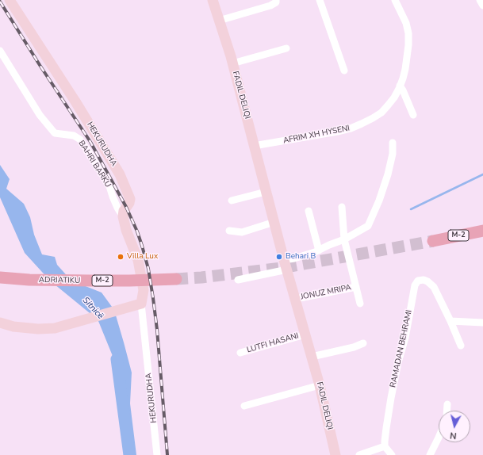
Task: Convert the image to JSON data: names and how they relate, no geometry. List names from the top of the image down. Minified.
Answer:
{"streets":{"main road":["FADIL DELIQI","HEKURUDHA","M-2","ADRIATIKU"],"street":["AFRIM XH HYSENI","BAHRI BARKU","JONUZ MRIPA","LUTFI HASANI","RAMADAN BEHRAMI"]},"crossings":[["FADIL DELIQI","AFRIM XH HYSENI"],["FADIL DELIQI","JONUZ MRIPA"],["FADIL DELIQI","LUTFI HASANI"],["HEKURUDHA","BAHRI BARKU"]],"water":["Sitnicë"],"places":["Villa Lux","Behari B"],"north":"bottom"}
